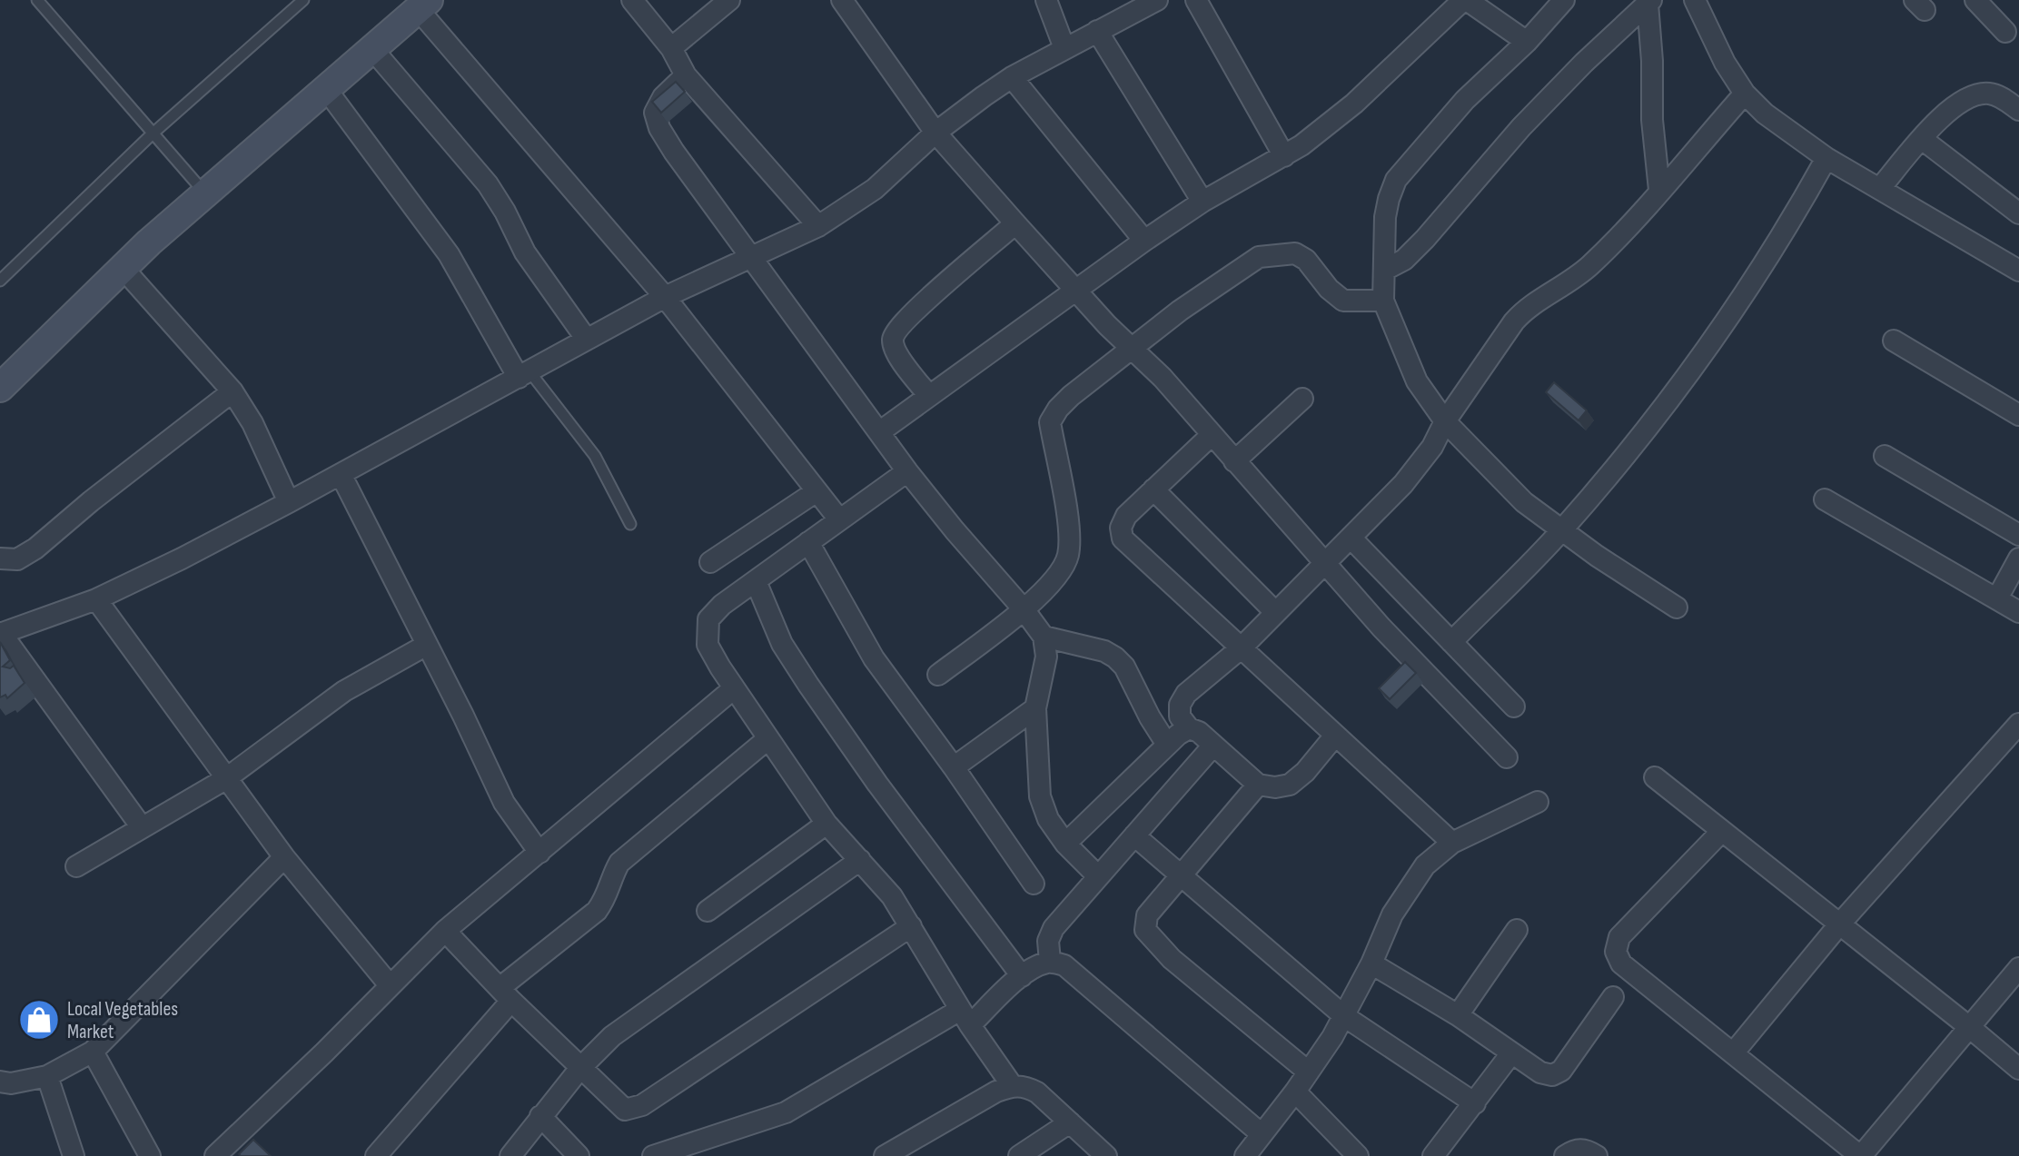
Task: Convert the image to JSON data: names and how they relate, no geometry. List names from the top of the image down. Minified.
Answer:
{"places":{"shop":["Local Vegetables Market"]}}
